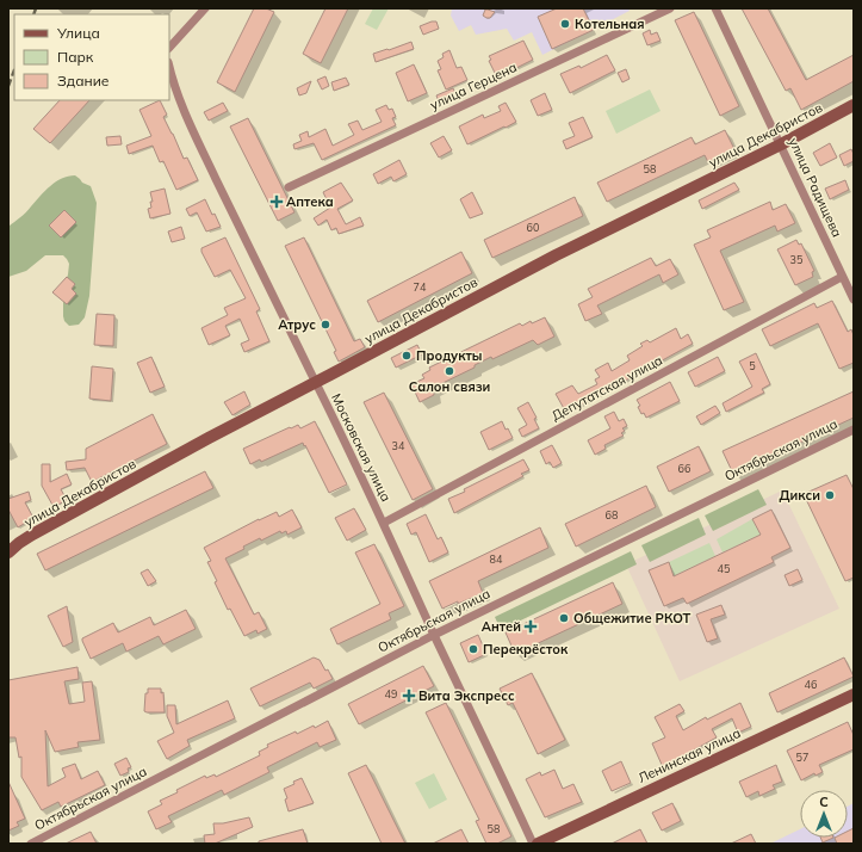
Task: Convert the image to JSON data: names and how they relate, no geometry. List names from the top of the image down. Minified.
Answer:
{"streets":{"street":["улица Герцена","улица Декабристов","улица Радищева","Депутатская улица","Московская улица","Октябрьская улица","Ленинская улица"]},"crossings":[["улица Декабристов","улица Радищева"],["улица Декабристов","Московская улица"],["улица Радищева","Депутатская улица"],["Депутатская улица","Московская улица"],["Московская улица","Октябрьская улица"]],"places":{"other":["Котельная","Атрус","Продукты","Салон связи","Дикси","Общежитие РКОТ","Перекрёсток"],"health":["Аптека","Антей","Вита Экспресс"]},"house_numbers":["58","60","35","74","5","34","66","68","84","45","46","49","57","58"],"legend":["Улица","Парк","Здание"],"north":"top"}
